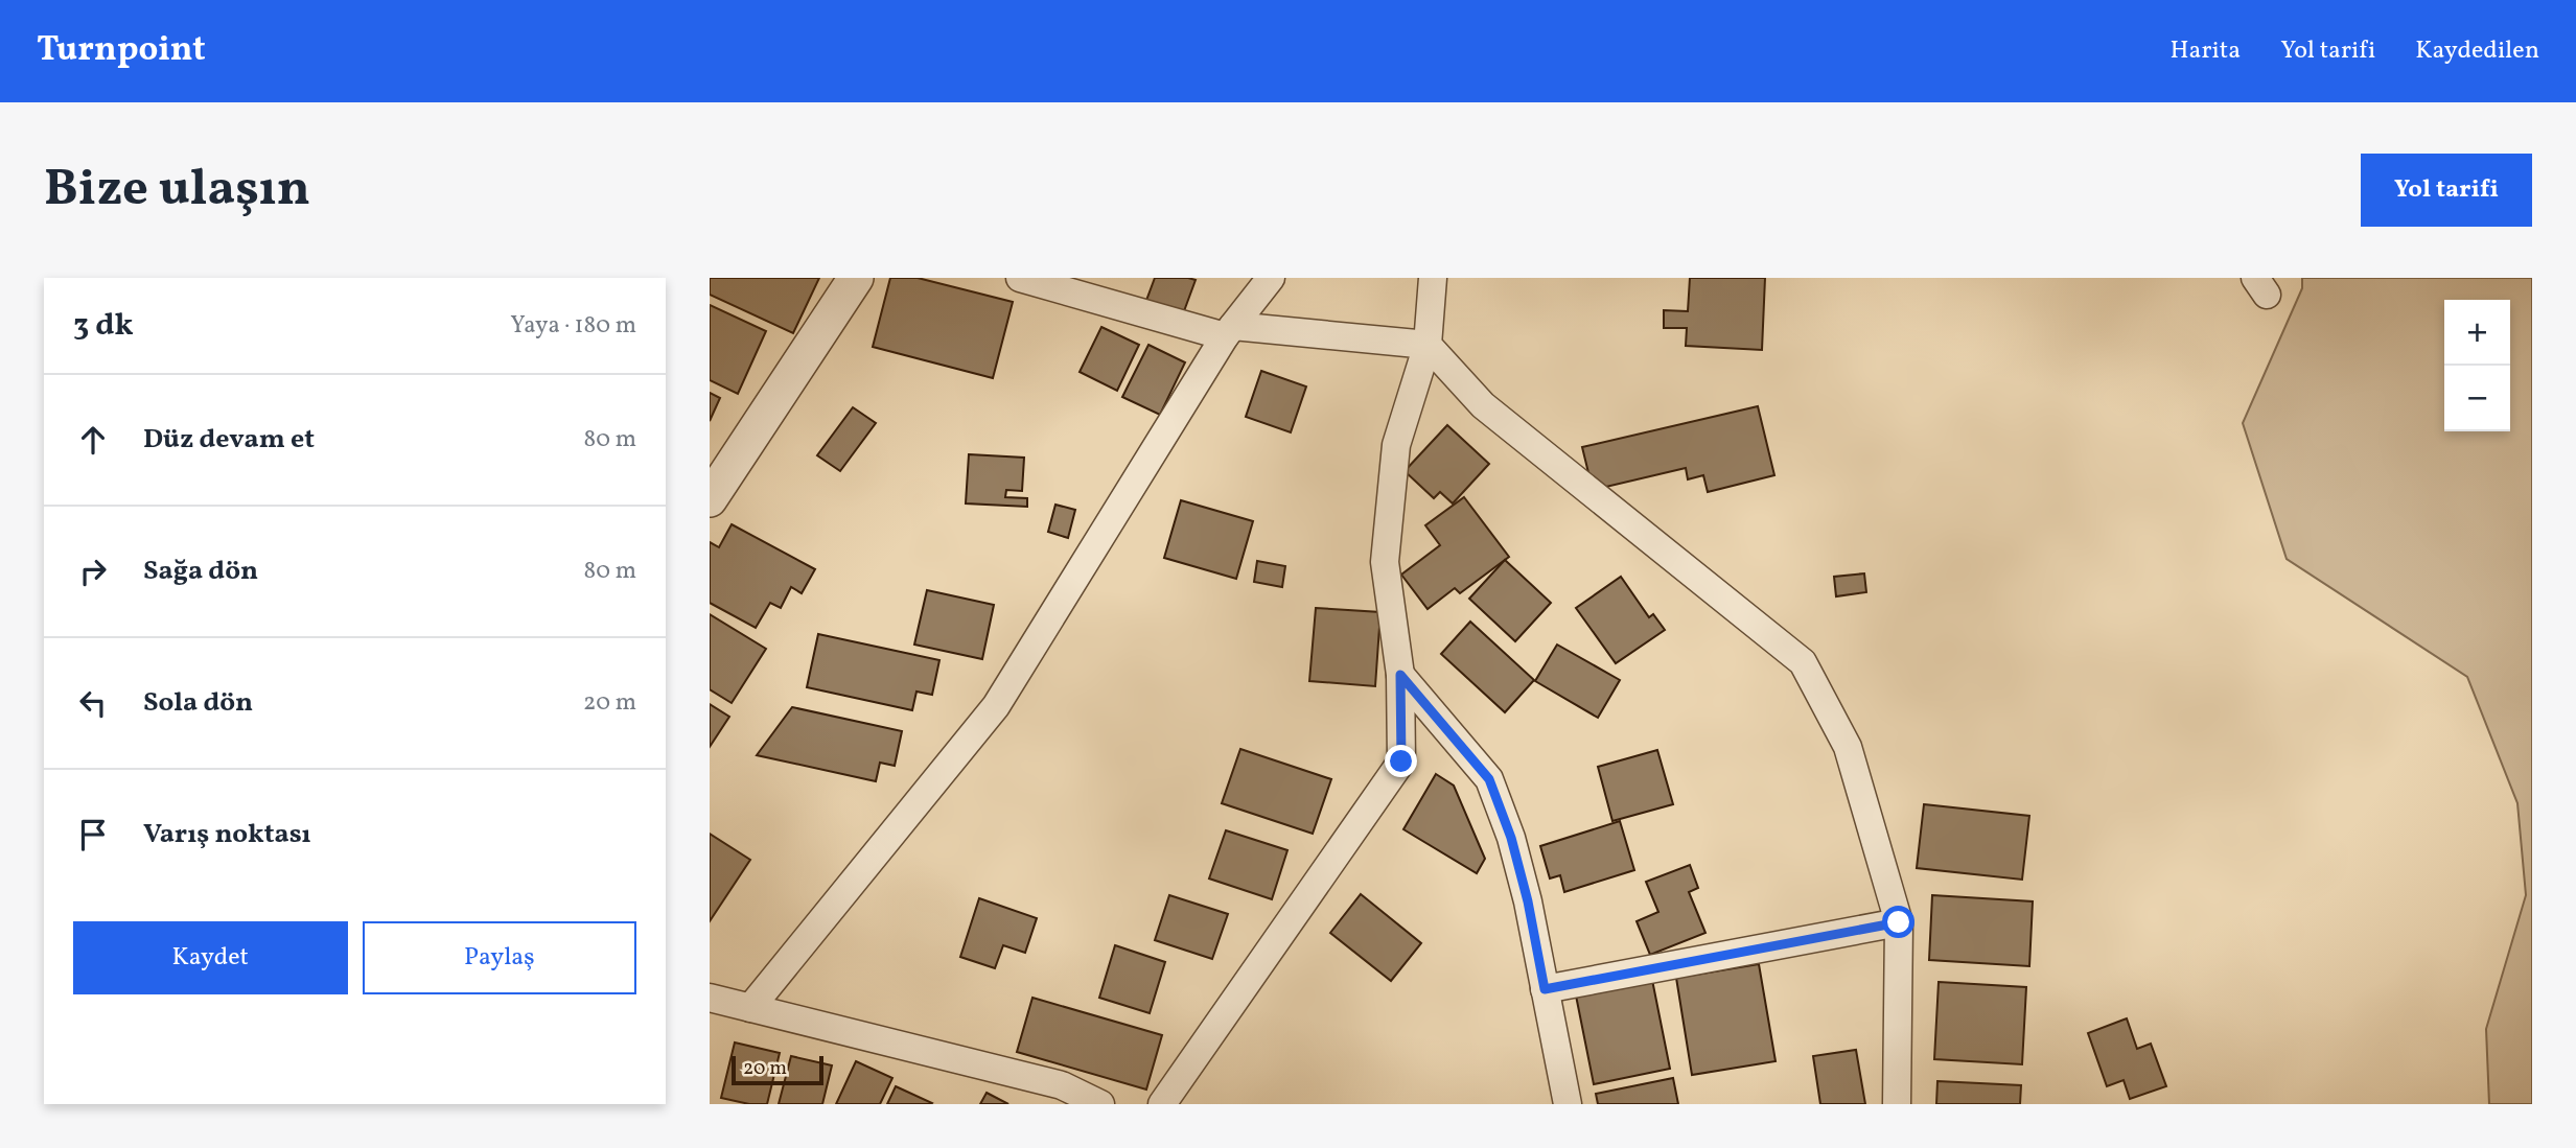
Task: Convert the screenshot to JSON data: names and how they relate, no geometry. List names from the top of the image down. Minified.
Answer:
{"scale_bar":"20 m","page":{"header":"Turnpoint","nav":["Harita","Yol tarifi","Kaydedilen"],"buttons":["Yol tarifi",["Kaydet","Paylaş"]],"title":"Bize ulaşın","heading":["3 dk","Yaya · 180 m"],"map_buttons":["+","−"],"list":[["Düz devam et","80 m"],["Sağa dön","80 m"],["Sola dön","20 m"],"Varış noktası"],"scale":"20 m"}}
